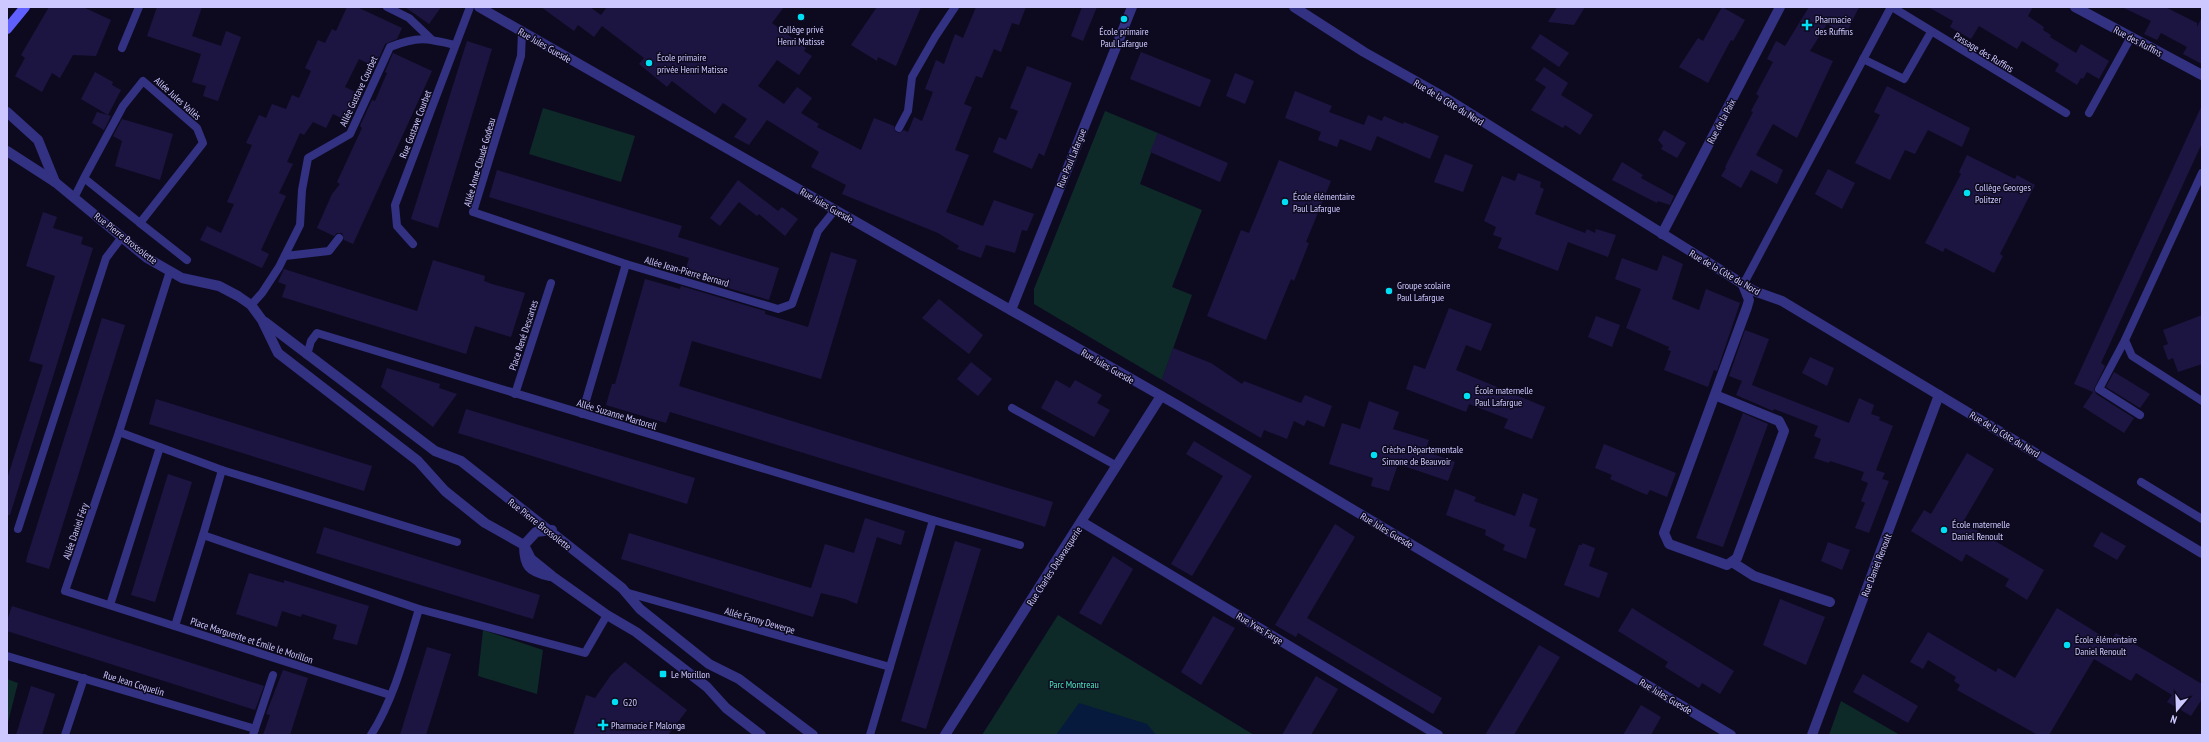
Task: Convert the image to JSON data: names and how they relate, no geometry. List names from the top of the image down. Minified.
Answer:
{"streets":{"street":["Rue des Ruffins","Rue Jules Guesde","Rue de la Côte du Nord","Rue de la Paix","Rue Paul Lafargue","Rue Pierre Brossolette","Rue Daniel Renoult","Rue Charles Delavacquerie","Rue Yves Farge"],"lane":["Passage des Ruffins","Allée Gustave Courbet","Allée Jules Vallès","Rue Gustave Courbet","Allée Anne-Claude Godeau","Allée Jean-Pierre Bernard","Place René Descartes","Allée Suzanne Martorell","Allée Daniel Féry","Allée Fanny Dewerpe","Place Marguerite et Émile le Morillon","Rue Jean Coquelin"]},"crossings":[["Rue Jules Guesde","Rue Paul Lafargue"],["Rue Jules Guesde","Allée Anne-Claude Godeau"],["Rue Jules Guesde","Allée Jean-Pierre Bernard"],["Rue Jules Guesde","Rue Charles Delavacquerie"],["Allée Gustave Courbet","Rue Gustave Courbet"],["Allée Gustave Courbet","Rue Pierre Brossolette"],["Allée Jules Vallès","Rue Pierre Brossolette"],["Rue de la Côte du Nord","Rue de la Paix"],["Rue de la Côte du Nord","Rue Daniel Renoult"],["Allée Anne-Claude Godeau","Allée Jean-Pierre Bernard"],["Rue Pierre Brossolette","Allée Suzanne Martorell"],["Rue Pierre Brossolette","Allée Daniel Féry"],["Rue Pierre Brossolette","Allée Fanny Dewerpe"],["Place René Descartes","Allée Suzanne Martorell"],["Allée Daniel Féry","Place Marguerite et Émile le Morillon"],["Rue Charles Delavacquerie","Rue Yves Farge"]],"parks":["Parc Montreau"],"places":{"other":["Collège privé Henri Matisse","École primaire Paul Lafargue","École primaire privée Henri Matisse","Collège Georges Politzer","École élémentaire Paul Lafargue","Groupe scolaire Paul Lafargue","École maternelle Paul Lafargue","Crèche Départementale Simone de Beauvoir","École maternelle Daniel Renoult","École élémentaire Daniel Renoult","G20"],"health":["Pharmacie des Ruffins","Pharmacie F Malonga"],"transit":["Le Morillon"]},"north":"bottom"}
